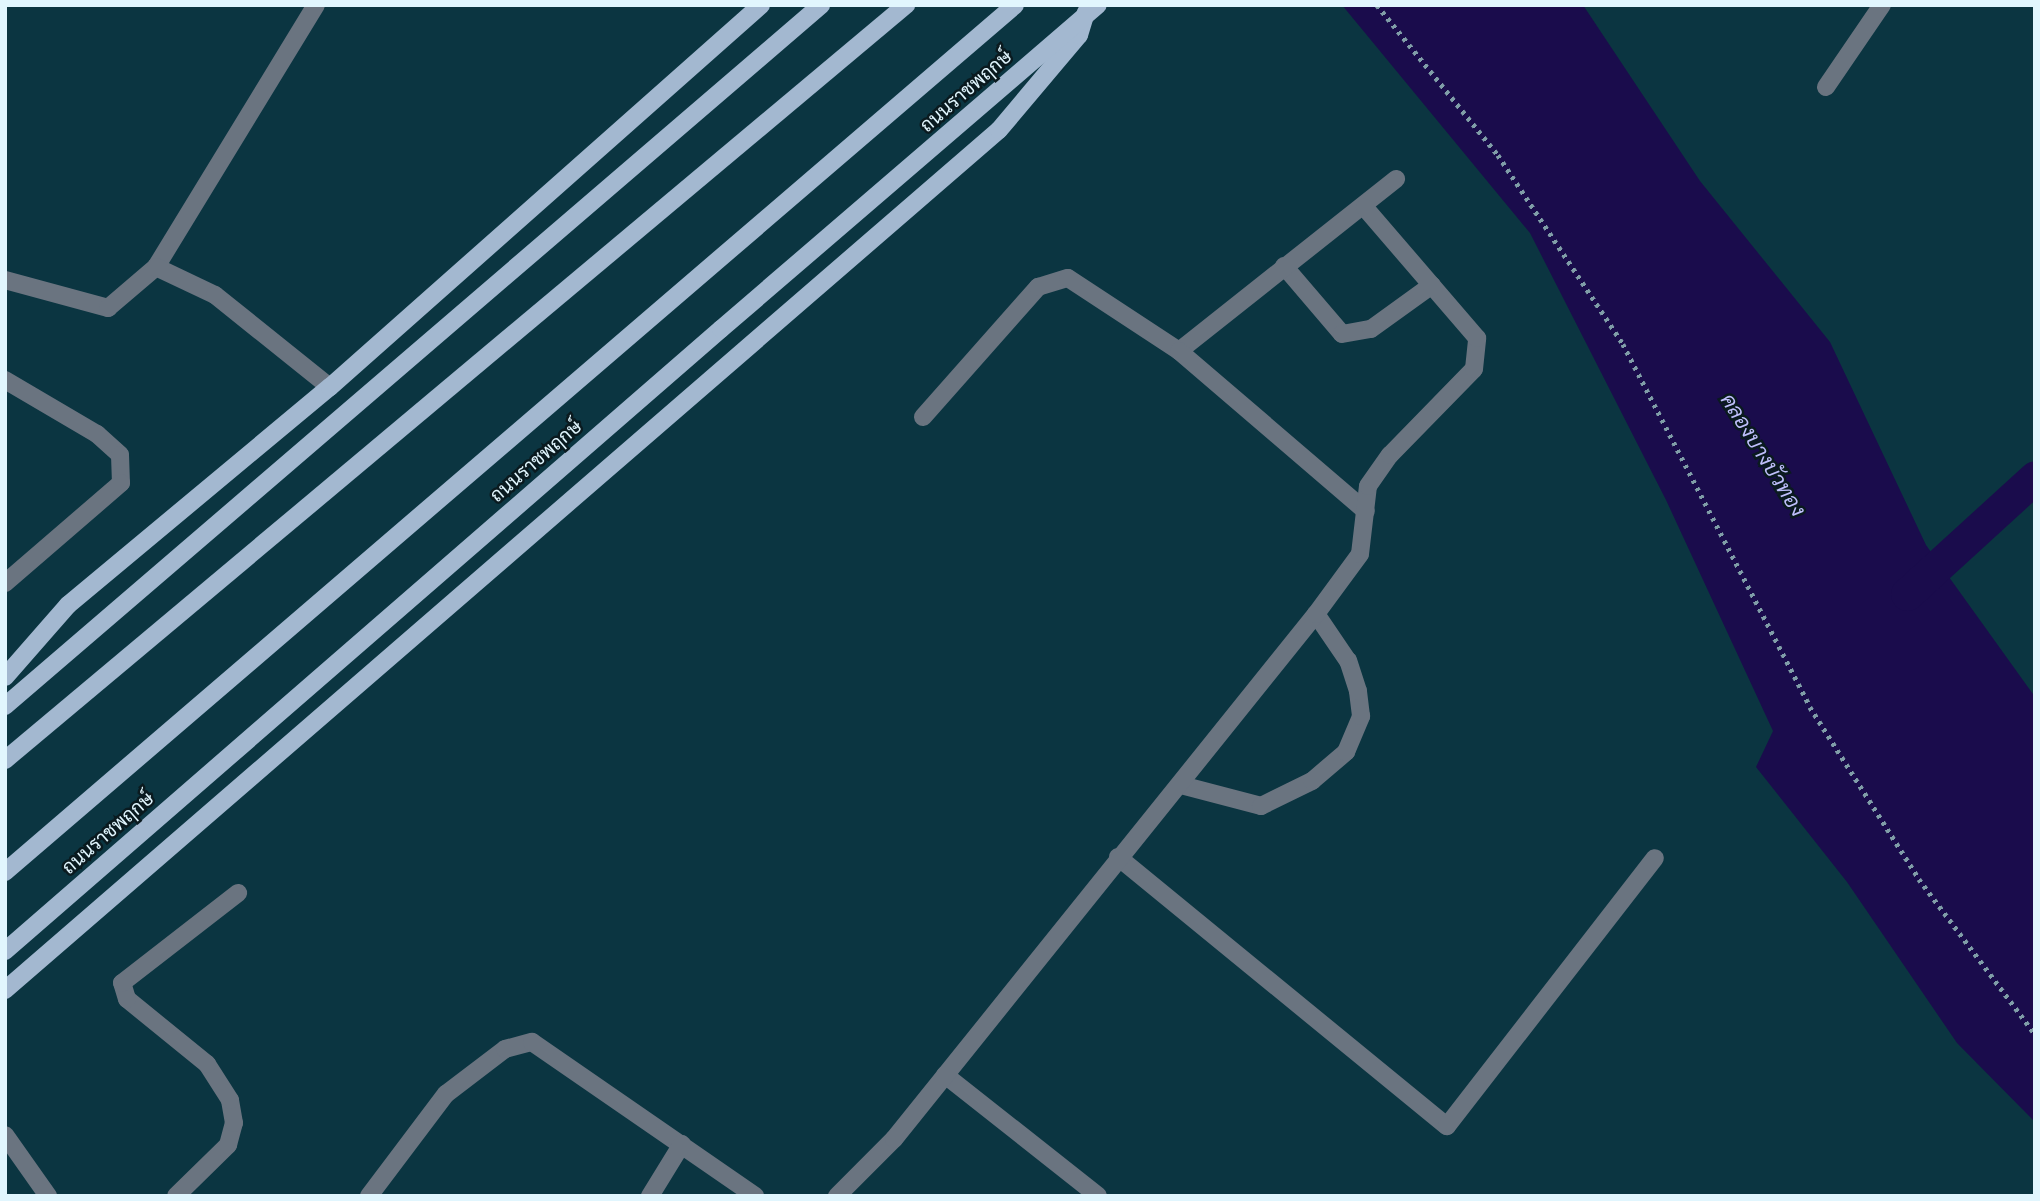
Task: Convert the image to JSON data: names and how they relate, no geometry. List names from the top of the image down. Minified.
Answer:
{"streets":{"main road":["ถนนราชพฤกษ์"]},"water":["คลองบางบัวทอง"]}
